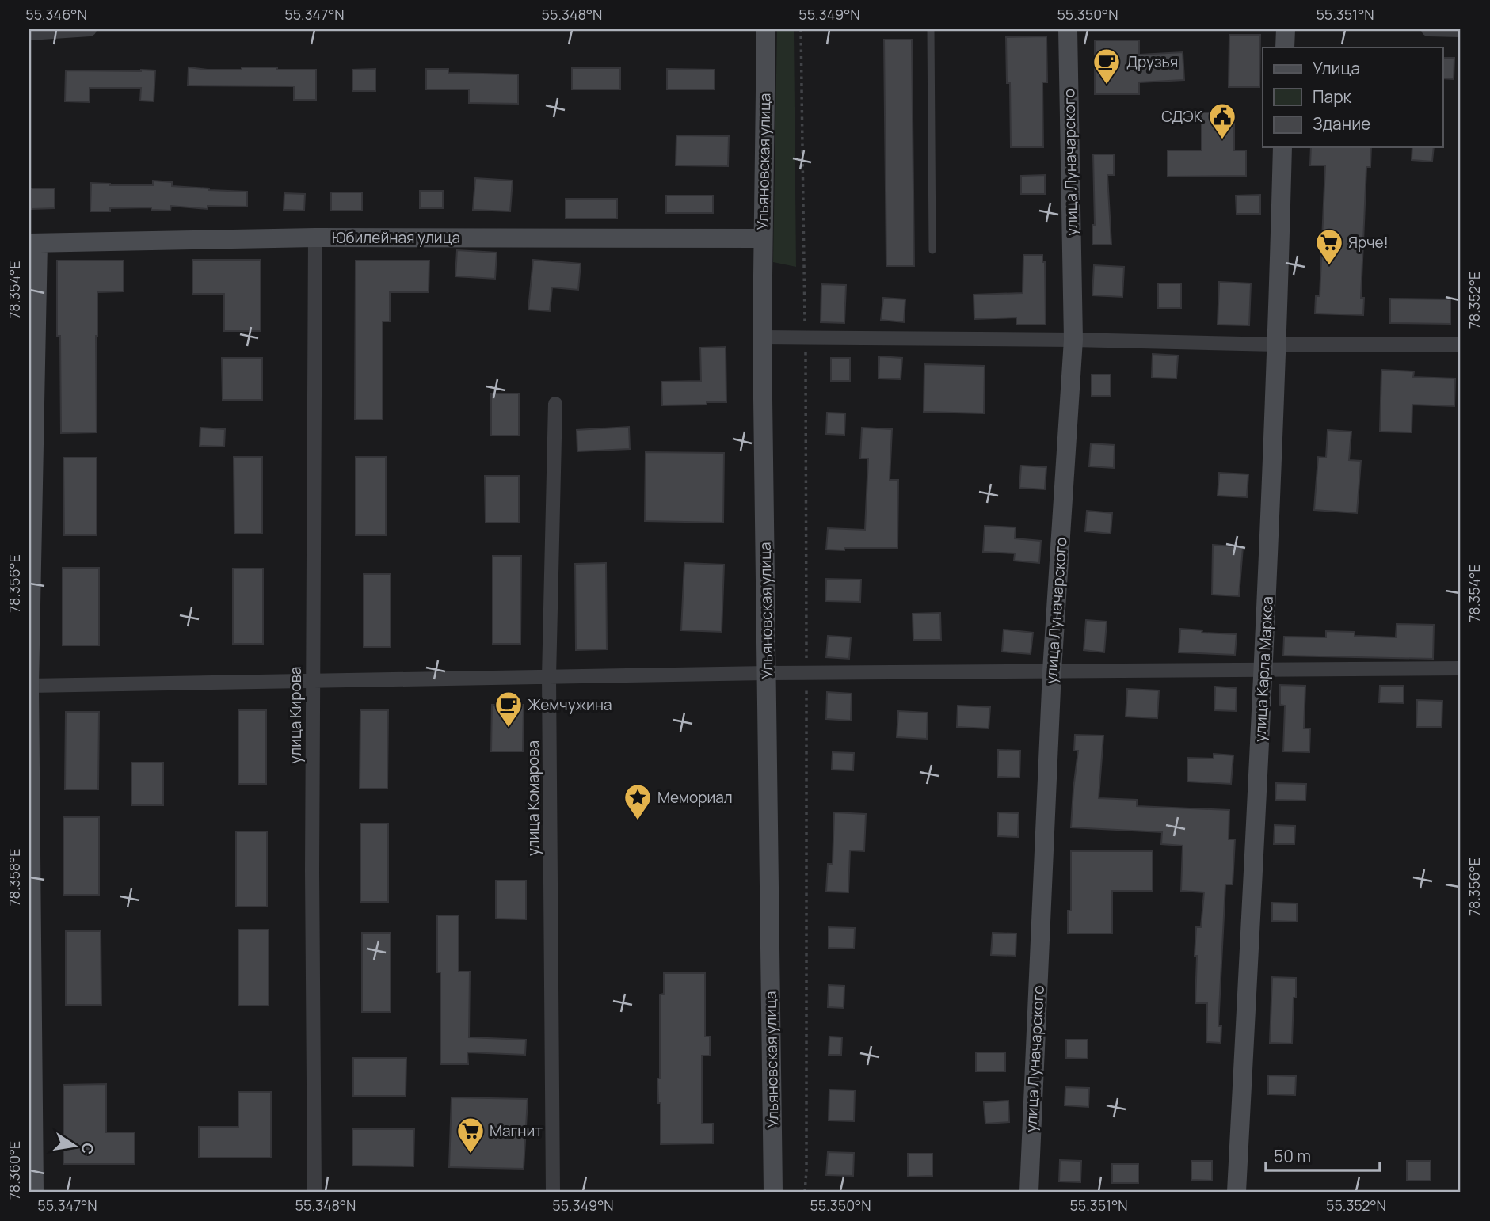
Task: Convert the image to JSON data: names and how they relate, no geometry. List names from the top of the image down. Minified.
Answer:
{"streets":{"street":["Ульяновская улица","улица Луначарского","Юбилейная улица","улица Карла Маркса","улица Кирова","улица Комарова"]},"crossings":[["Ульяновская улица","Юбилейная улица"],["Юбилейная улица","улица Кирова"]],"places":{"cafe":["Друзья","Жемчужина"],"public building":["СДЭК"],"supermarket":["Ярче!","Магнит"],"place":["Мемориал"]},"legend":["Улица","Парк","Здание"],"scale_bar":"50 m","north":"right","coordinates":["55.346°N","55.347°N","55.348°N","55.349°N","55.350°N","55.351°N","78.354°E","78.352°E","78.356°E","78.358°E","78.360°E","55.352°N"]}
